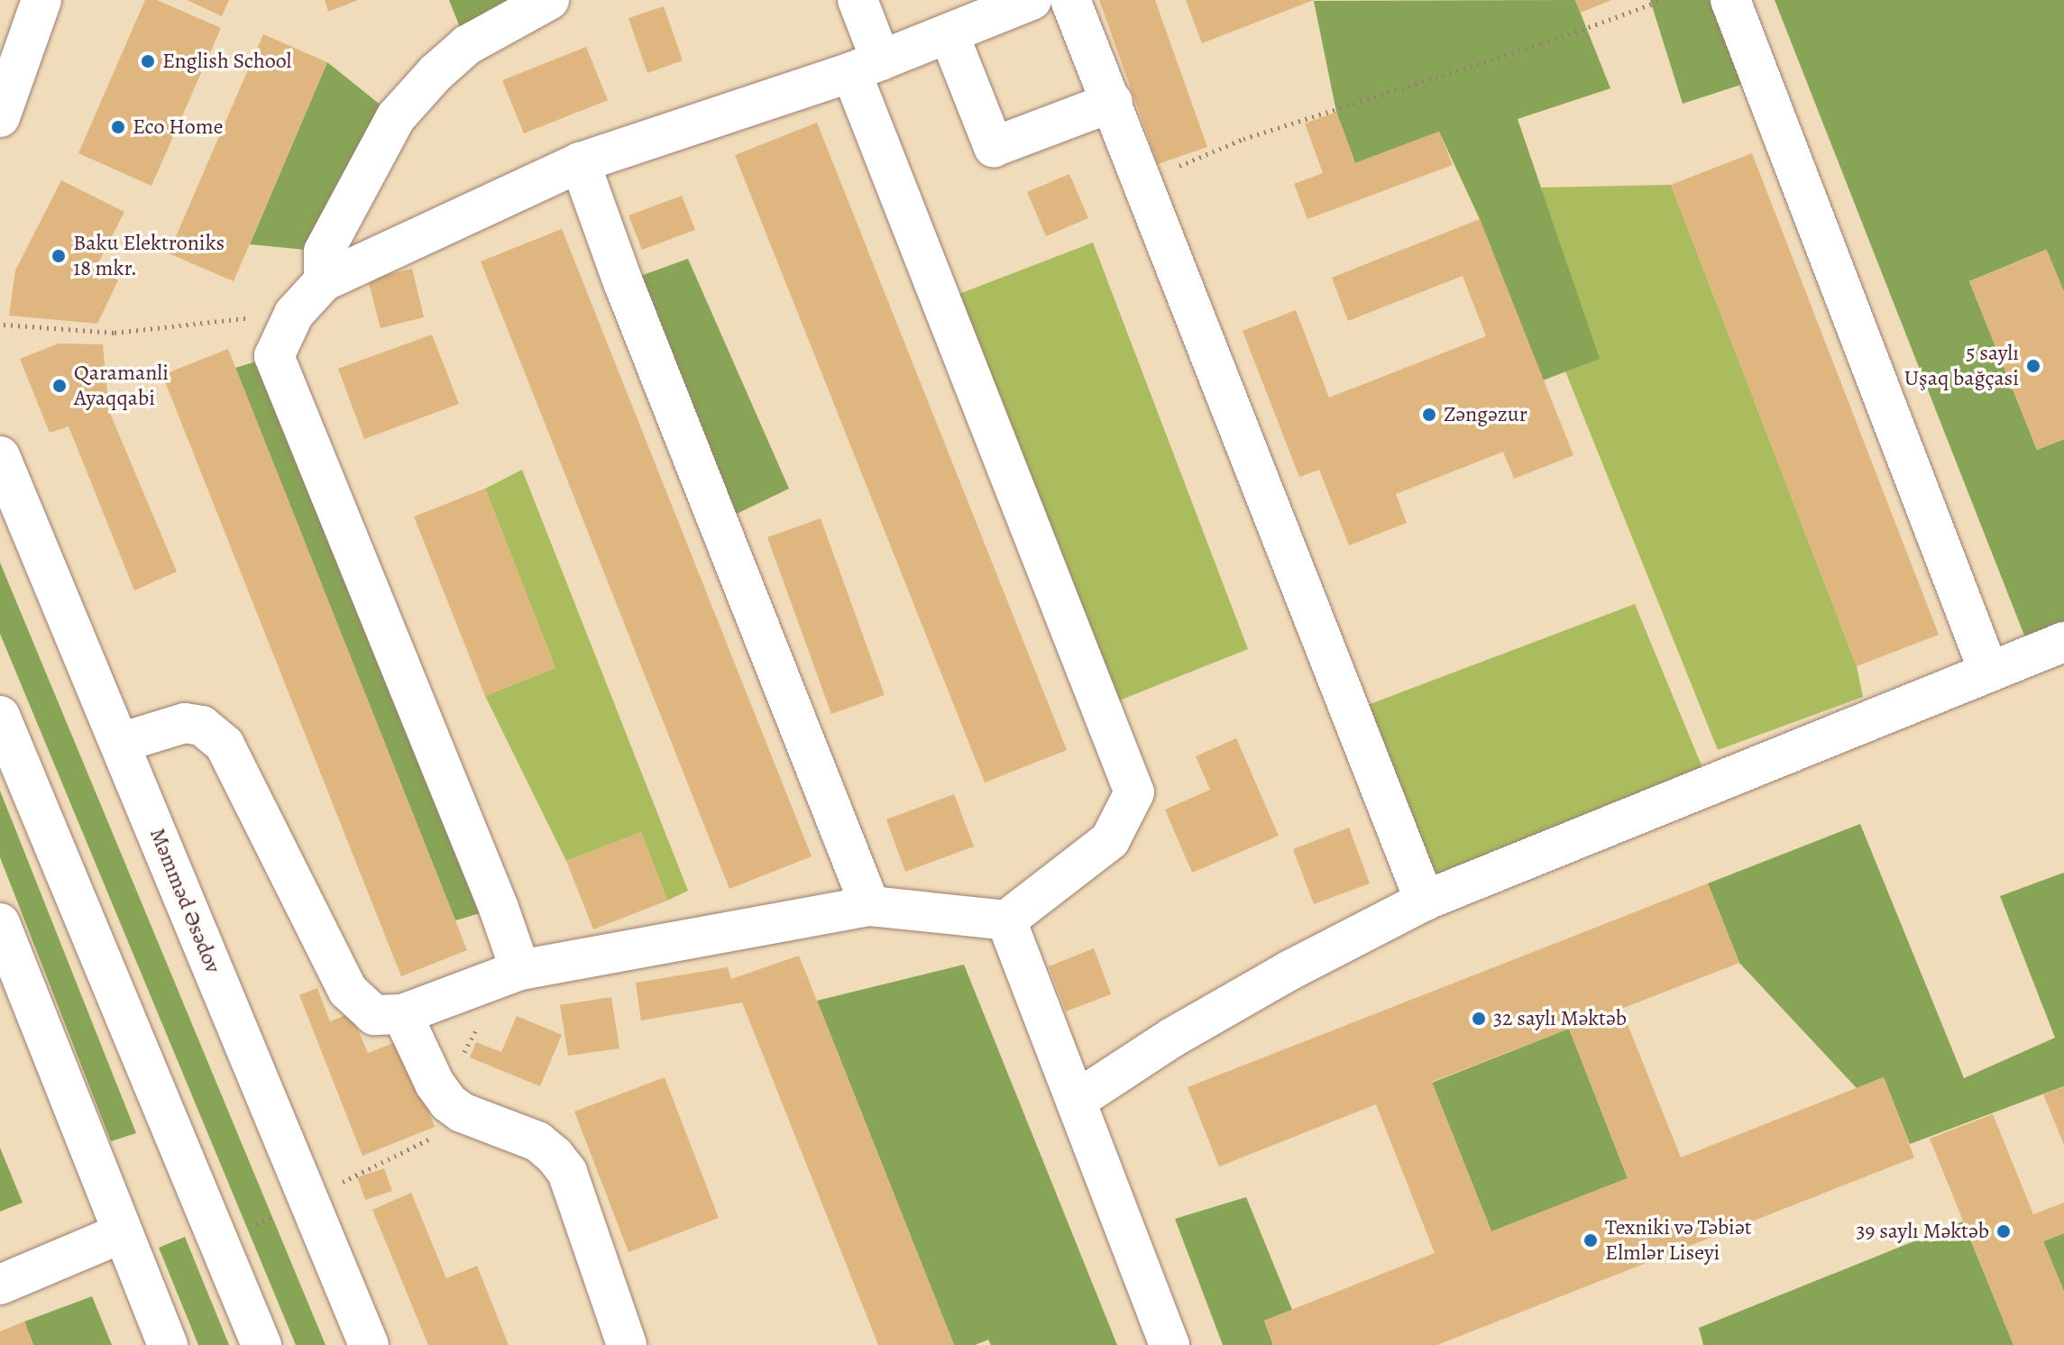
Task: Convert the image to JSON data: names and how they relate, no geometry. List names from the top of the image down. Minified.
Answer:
{"streets":{"main road":["Məmməd Əsədov"]},"places":["English School","Eco Home","Baku Elektroniks 18 mkr.","5 saylı Uşaq bağçasi","Qaramanli Ayaqqabi","Zəngəzur","32 saylı Məktəb","39 saylı Məktəb","Texniki və Təbiət Elmlər Liseyi"]}
